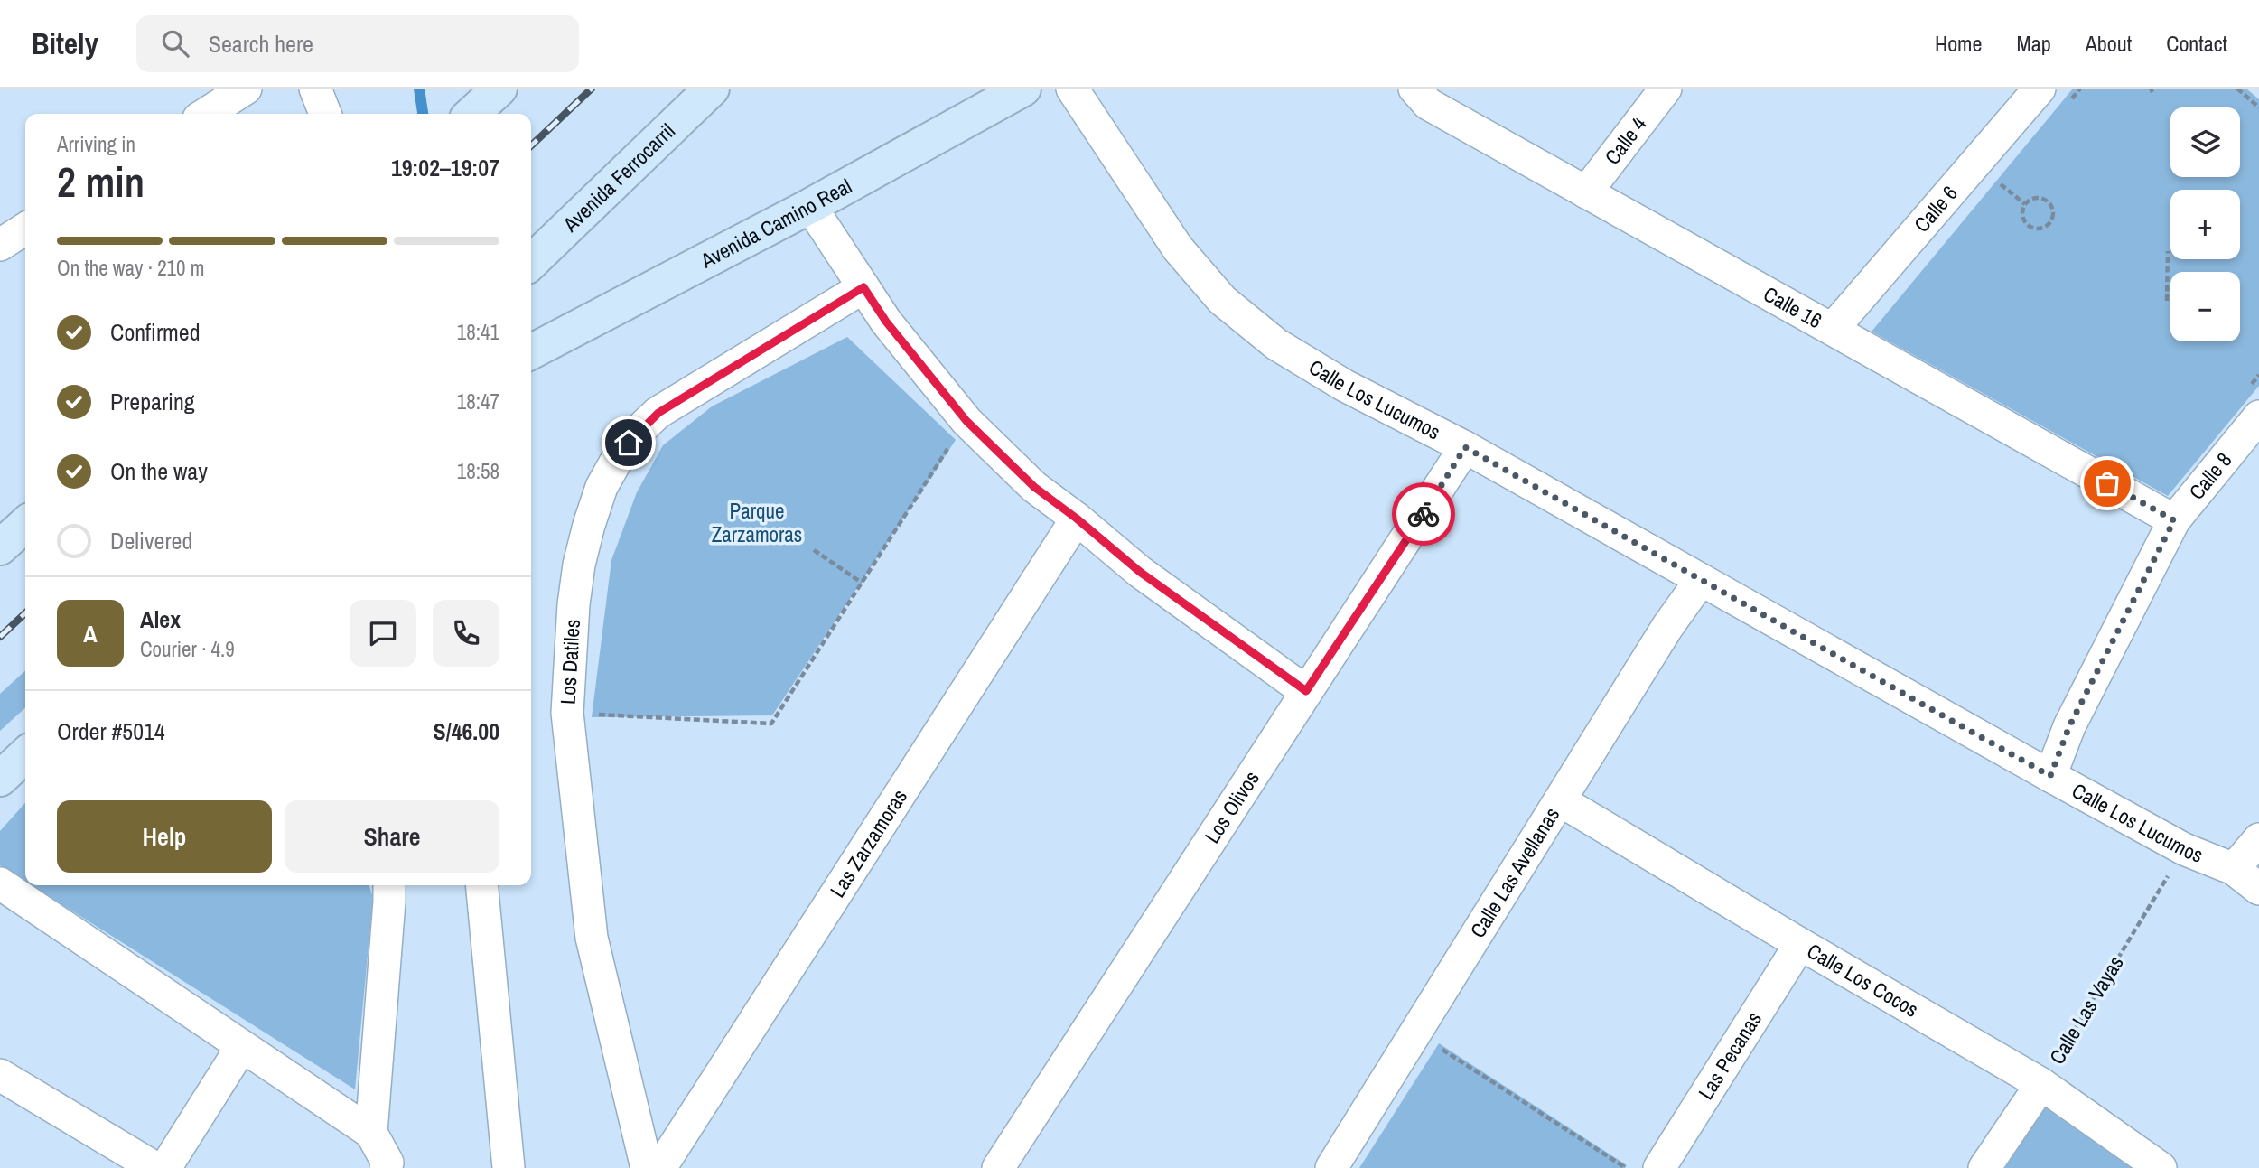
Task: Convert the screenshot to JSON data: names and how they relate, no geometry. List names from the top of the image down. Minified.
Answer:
{"streets":{"street":["Calle 4","Avenida Ferrocarril","Calle 6","Avenida Camino Real","Calle 16","Calle Los Lucumos","Calle 8","Los Datiles","Los Olivos","Las Zarzamoras","Calle Las Avellanas","Calle Los Cocos","Calle Las Vayas","Las Pecanas"]},"crossings":[["Calle 4","Calle 16"],["Calle 6","Calle 16"],["Calle 16","Calle 8"],["Calle Los Lucumos","Calle 8"],["Calle Los Lucumos","Los Olivos"],["Calle Los Lucumos","Calle Las Avellanas"],["Calle Los Lucumos","Calle Las Vayas"],["Calle Las Avellanas","Calle Los Cocos"],["Calle Los Cocos","Calle Las Vayas"],["Calle Los Cocos","Las Pecanas"]],"parks":["Parque Zarzamoras"],"page":{"header":"Bitely","search":"Search here","nav":["Home","Map","About","Contact"],"map_buttons":["+","−"],"heading":["2 min","Arriving in","19:02–19:07"],"panel":["Alex","Courier · 4.9","Order #5014","S/46.00"],"bar":"On the way · 210 m","list":[["Confirmed","18:41"],["Preparing","18:47"],["On the way","18:58"],"Delivered"],"round":"A","buttons":["Help","Share"]}}
